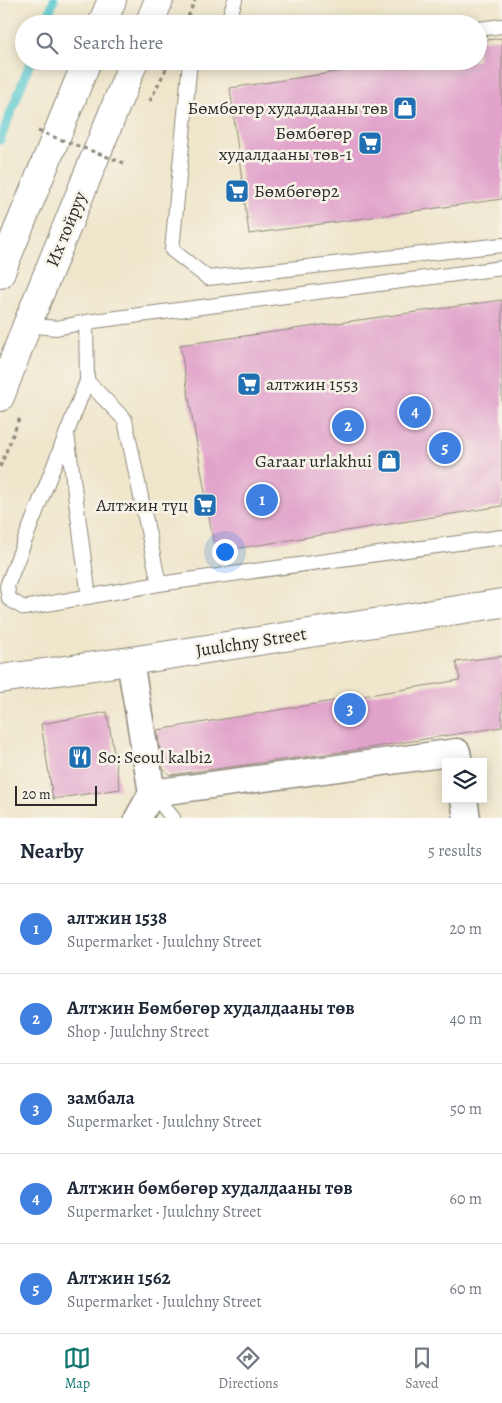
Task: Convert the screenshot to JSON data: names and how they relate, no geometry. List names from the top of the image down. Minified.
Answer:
{"streets":{"main road":["Их тойруу","Juulchny Street"]},"places":{"shop":["Бөмбөгөр худалдааны төв","Garaar urlakhui"],"supermarket":["Бөмбөгөр худалдааны төв-1","Бөмбөгөр2","алтжин 1553","Алтжин түц"],"restaurant":["So: Seoul kalbi2"]},"scale_bar":"20 m","page":{"search":"Search here","pins":["4","2","5","1","3"],"scale":"20 m","heading":["Nearby","5 results"],"list":[{"mark":"1","name":"алтжин 1538","note":"Supermarket · Juulchny Street","value":"20 m"},{"mark":"2","name":"Алтжин Бөмбөгөр худалдааны төв","note":"Shop · Juulchny Street","value":"40 m"},{"mark":"3","name":"замбала","note":"Supermarket · Juulchny Street","value":"50 m"},{"mark":"4","name":"Алтжин бөмбөгөр худалдааны төв","note":"Supermarket · Juulchny Street","value":"60 m"},{"mark":"5","name":"Алтжин 1562","note":"Supermarket · Juulchny Street","value":"60 m"}],"nav":["Map","Directions","Saved"]}}
